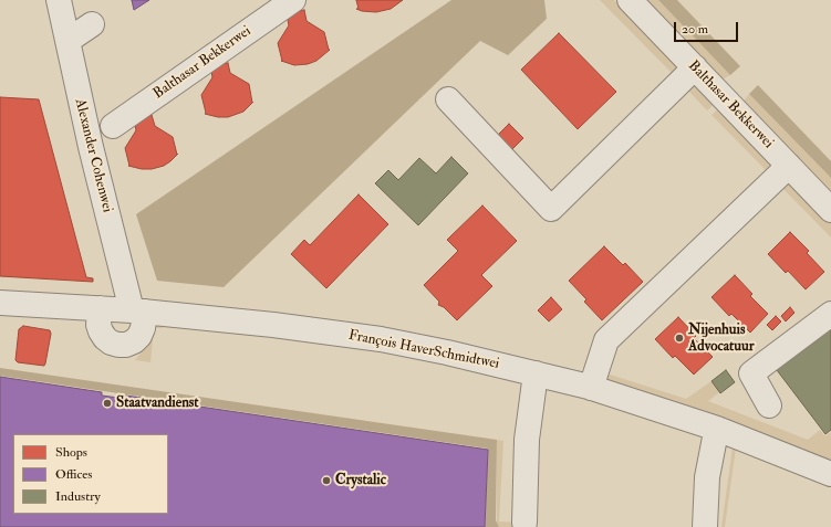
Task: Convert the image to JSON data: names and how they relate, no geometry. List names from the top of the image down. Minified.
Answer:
{"streets":{"street":["Balthasar Bekkerwei","Alexander Cohenwei","François HaverSchmidtwei"]},"crossings":[["Alexander Cohenwei","François HaverSchmidtwei"]],"places":["Nijenhuis Advocatuur","Staatvandienst","Crystalic"],"legend":["Shops","Offices","Industry"],"scale_bar":"20 m"}
